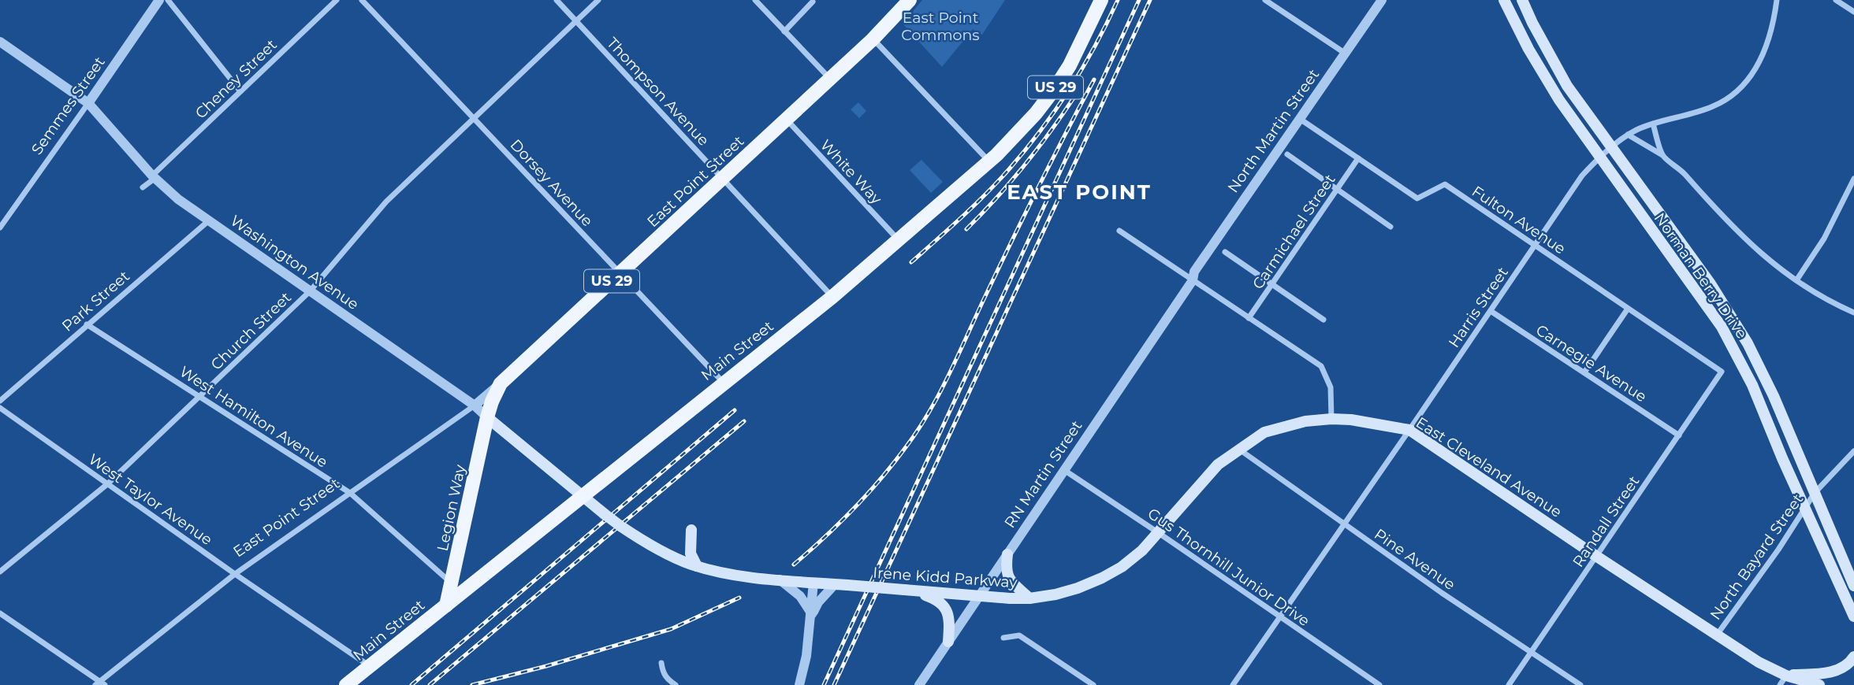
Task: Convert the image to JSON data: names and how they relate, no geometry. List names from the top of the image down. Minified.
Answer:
{"streets":{"main road":["US 29","East Point Street","Washington Avenue","Norman Berry Drive","Main Street","East Cleveland Avenue","Legion Way","Irene Kidd Parkway"],"street":["Cheney Street","Thompson Avenue","Semmes Street","North Martin Street","White Way","Dorsey Avenue","Fulton Avenue","Carmichael Street","Park Street","Harris Street","Church Street","Carnegie Avenue","West Hamilton Avenue","RN Martin Street","West Taylor Avenue","Randall Street","North Bayard Street","Pine Avenue","Gus Thornhill Junior Drive"]},"crossings":[["Cheney Street","Washington Avenue"],["Thompson Avenue","East Point Street"],["Thompson Avenue","Church Street"],["Thompson Avenue","Main Street"],["Semmes Street","Washington Avenue"],["North Martin Street","Fulton Avenue"],["North Martin Street","RN Martin Street"],["White Way","East Point Street"],["White Way","Main Street"],["East Point Street","Dorsey Avenue"],["East Point Street","Washington Avenue"],["East Point Street","West Hamilton Avenue"],["East Point Street","West Taylor Avenue"],["East Point Street","Legion Way"],["Dorsey Avenue","Church Street"],["Dorsey Avenue","Main Street"],["Fulton Avenue","Carmichael Street"],["Fulton Avenue","Harris Street"],["Fulton Avenue","Randall Street"],["Washington Avenue","Park Street"],["Washington Avenue","Church Street"],["Washington Avenue","Main Street"],["Washington Avenue","Legion Way"],["Washington Avenue","Irene Kidd Parkway"],["Norman Berry Drive","Harris Street"],["Norman Berry Drive","North Bayard Street"],["Park Street","West Hamilton Avenue"],["Harris Street","Carnegie Avenue"],["Harris Street","East Cleveland Avenue"],["Harris Street","Pine Avenue"],["Harris Street","Gus Thornhill Junior Drive"],["Church Street","West Hamilton Avenue"],["Church Street","West Taylor Avenue"],["Main Street","West Taylor Avenue"],["Main Street","Legion Way"],["Main Street","Irene Kidd Parkway"],["Carnegie Avenue","Randall Street"],["West Hamilton Avenue","Legion Way"],["East Cleveland Avenue","Randall Street"],["East Cleveland Avenue","North Bayard Street"],["East Cleveland Avenue","Irene Kidd Parkway"],["RN Martin Street","Gus Thornhill Junior Drive"],["RN Martin Street","Irene Kidd Parkway"],["Randall Street","Pine Avenue"],["Pine Avenue","Irene Kidd Parkway"],["Gus Thornhill Junior Drive","Irene Kidd Parkway"]],"districts":["EAST POINT"],"parks":["East Point Commons"]}
